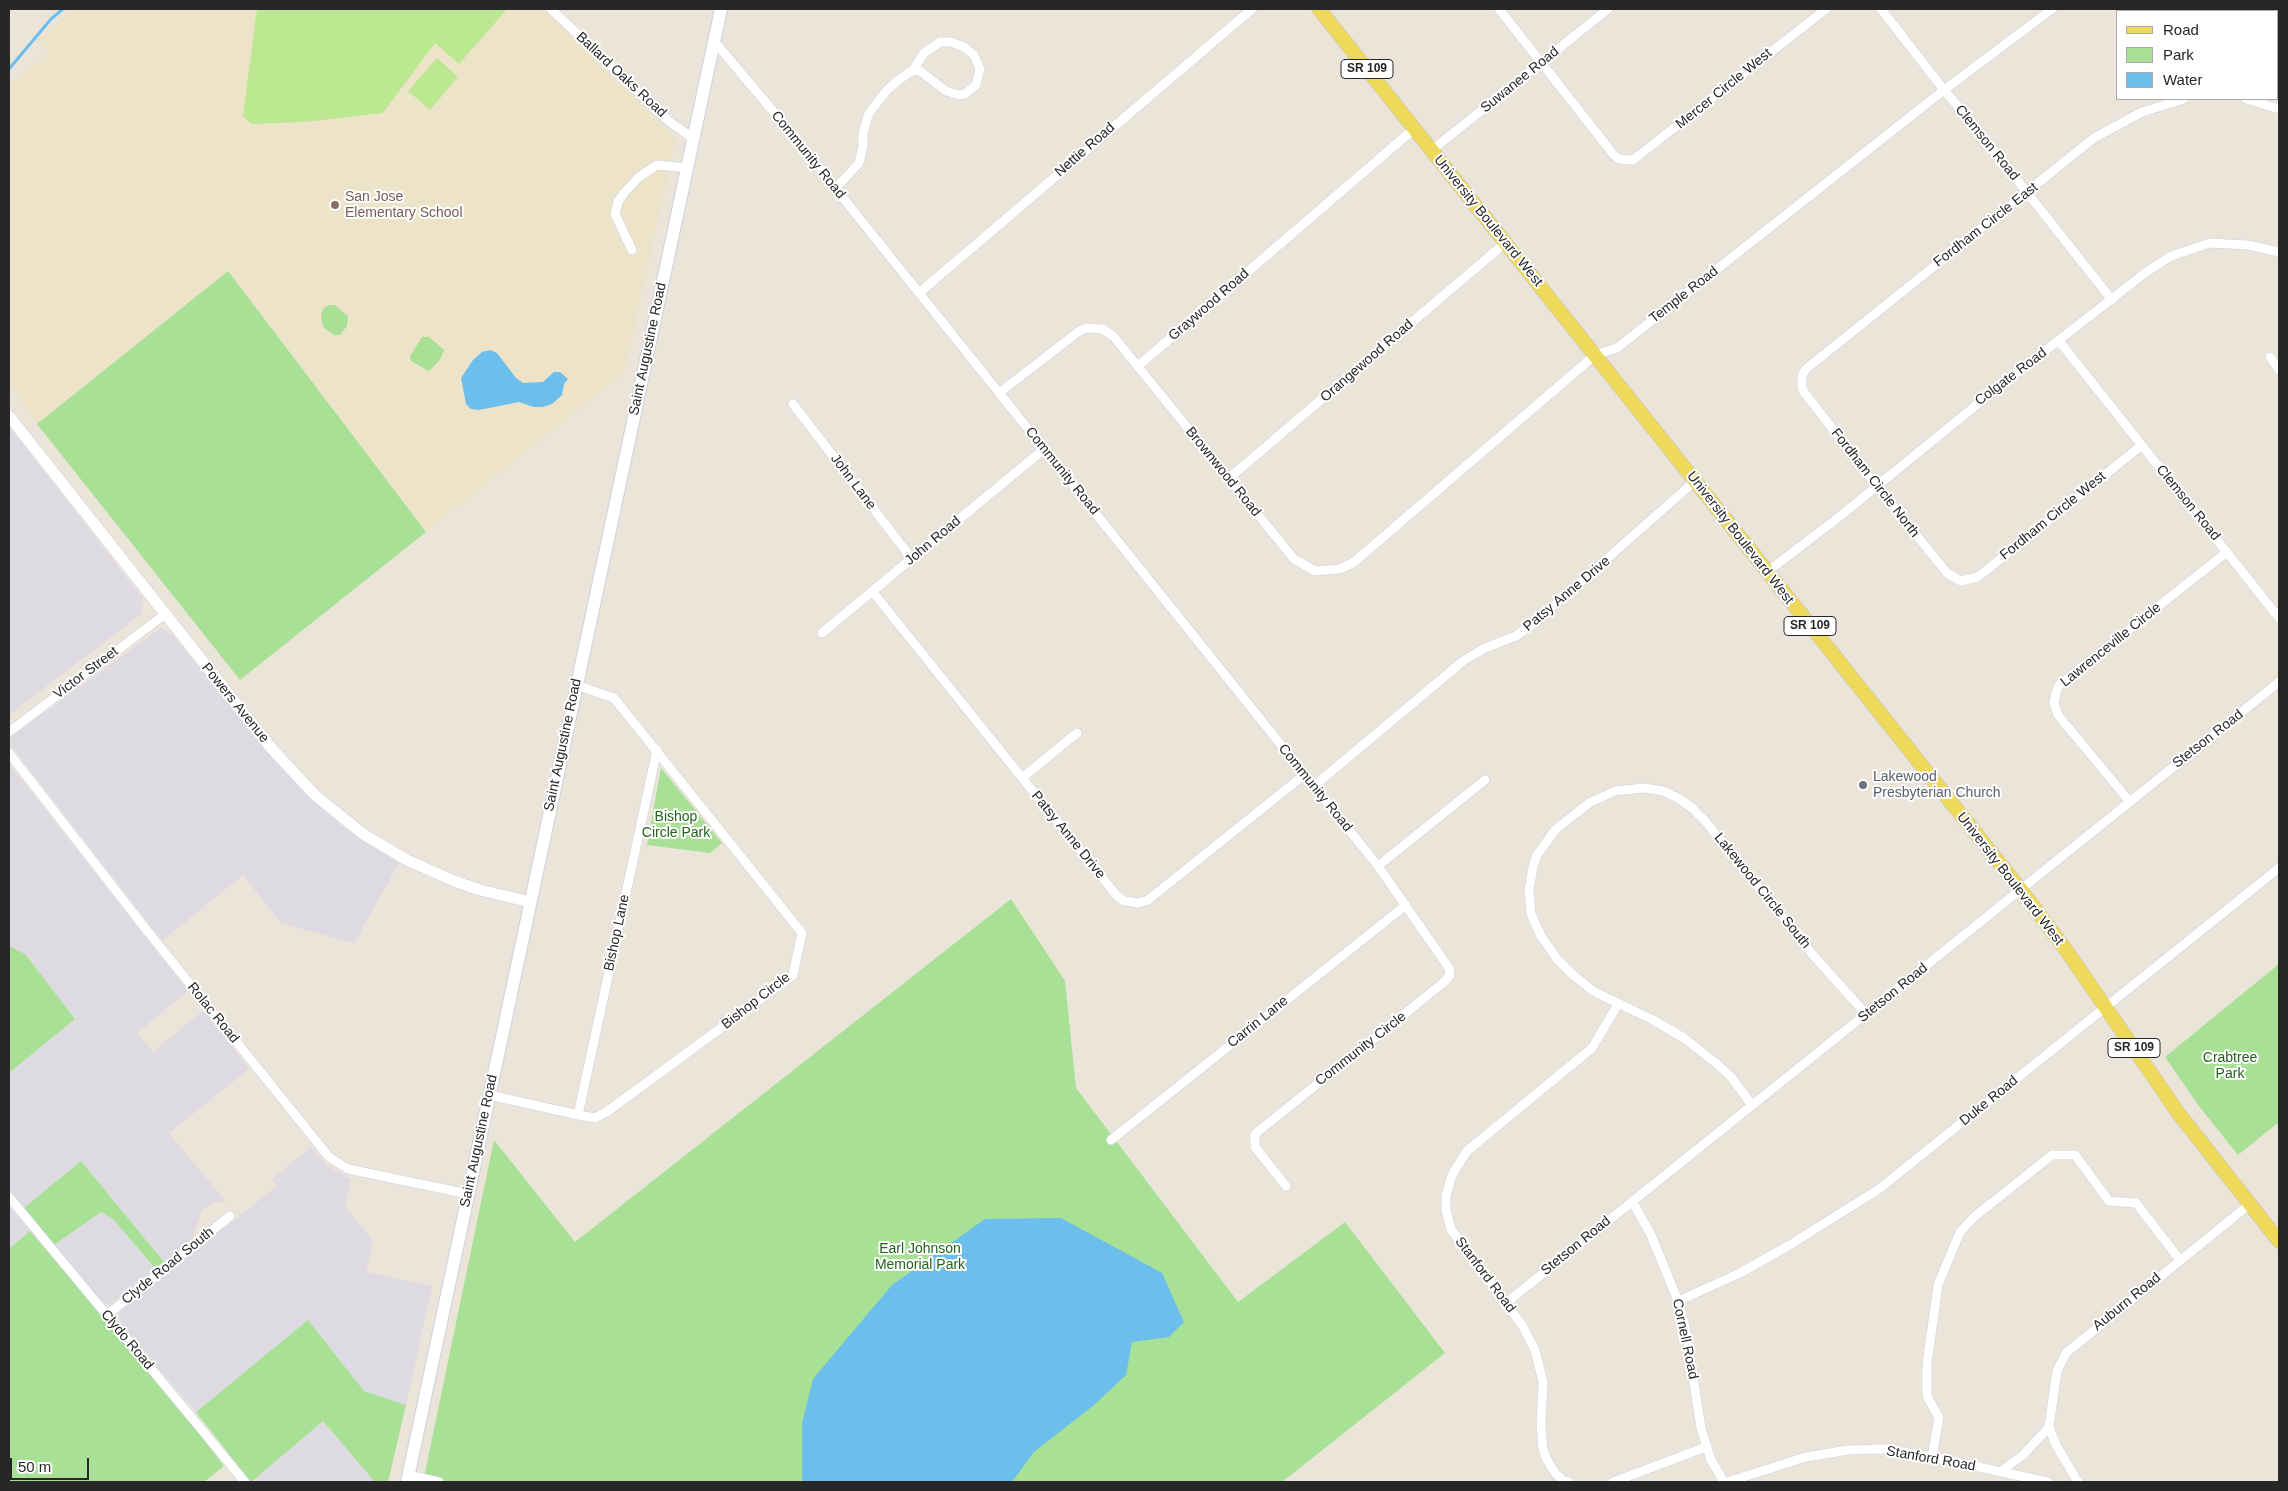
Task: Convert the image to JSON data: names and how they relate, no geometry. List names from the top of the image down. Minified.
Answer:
{"streets":{"main road":["SR 109","University Boulevard West","Saint Augustine Road"],"street":["Ballard Oaks Road","Suwanee Road","Mercer Circle West","Clemson Road","Nettie Road","Community Road","Fordham Circle East","Temple Road","Graywood Road","Orangewood Road","Colgate Road","Brownwood Road","John Lane","Fordham Circle North","Fordham Circle West","John Road","Patsy Anne Drive","Lawrenceville Circle","Victor Street","Powers Avenue","Stetson Road","Lakewood Circle South","Bishop Lane","Bishop Circle","Rolac Road","Carrin Lane","Community Circle","Duke Road","Clyde Road South","Stanford Road","Auburn Road","Cornell Road","Clydo Road"]},"crossings":[["Ballard Oaks Road","Saint Augustine Road"],["Suwanee Road","Mercer Circle West"],["Suwanee Road","University Boulevard West"],["Clemson Road","Fordham Circle East"],["Clemson Road","Temple Road"],["Clemson Road","Colgate Road"],["Clemson Road","Fordham Circle West"],["Clemson Road","Lawrenceville Circle"],["Nettie Road","Community Road"],["Community Road","Saint Augustine Road"],["Community Road","John Road"],["Community Road","Patsy Anne Drive"],["Community Road","Carrin Lane"],["Community Road","Community Circle"],["University Boulevard West","Temple Road"],["University Boulevard West","Graywood Road"],["University Boulevard West","Orangewood Road"],["University Boulevard West","Colgate Road"],["University Boulevard West","Patsy Anne Drive"],["University Boulevard West","Stetson Road"],["University Boulevard West","Duke Road"],["University Boulevard West","Auburn Road"],["Fordham Circle East","Fordham Circle North"],["Temple Road","Brownwood Road"],["Graywood Road","Brownwood Road"],["Saint Augustine Road","Powers Avenue"],["Saint Augustine Road","Bishop Circle"],["Saint Augustine Road","Rolac Road"],["Orangewood Road","Brownwood Road"],["Colgate Road","Fordham Circle North"],["John Lane","John Road"],["Fordham Circle North","Fordham Circle West"],["John Road","Patsy Anne Drive"],["Lawrenceville Circle","Stetson Road"],["Victor Street","Powers Avenue"],["Stetson Road","Lakewood Circle South"],["Stetson Road","Stanford Road"],["Stetson Road","Cornell Road"],["Lakewood Circle South","Stanford Road"],["Bishop Lane","Bishop Circle"],["Carrin Lane","Community Circle"],["Duke Road","Cornell Road"],["Clyde Road South","Clydo Road"],["Stanford Road","Cornell Road"]],"parks":["Bishop Circle Park","Crabtree Park","Earl Johnson Memorial Park"],"places":["San Jose Elementary School","Lakewood Presbyterian Church"],"legend":["Road","Park","Water"],"scale_bar":"50 m"}
